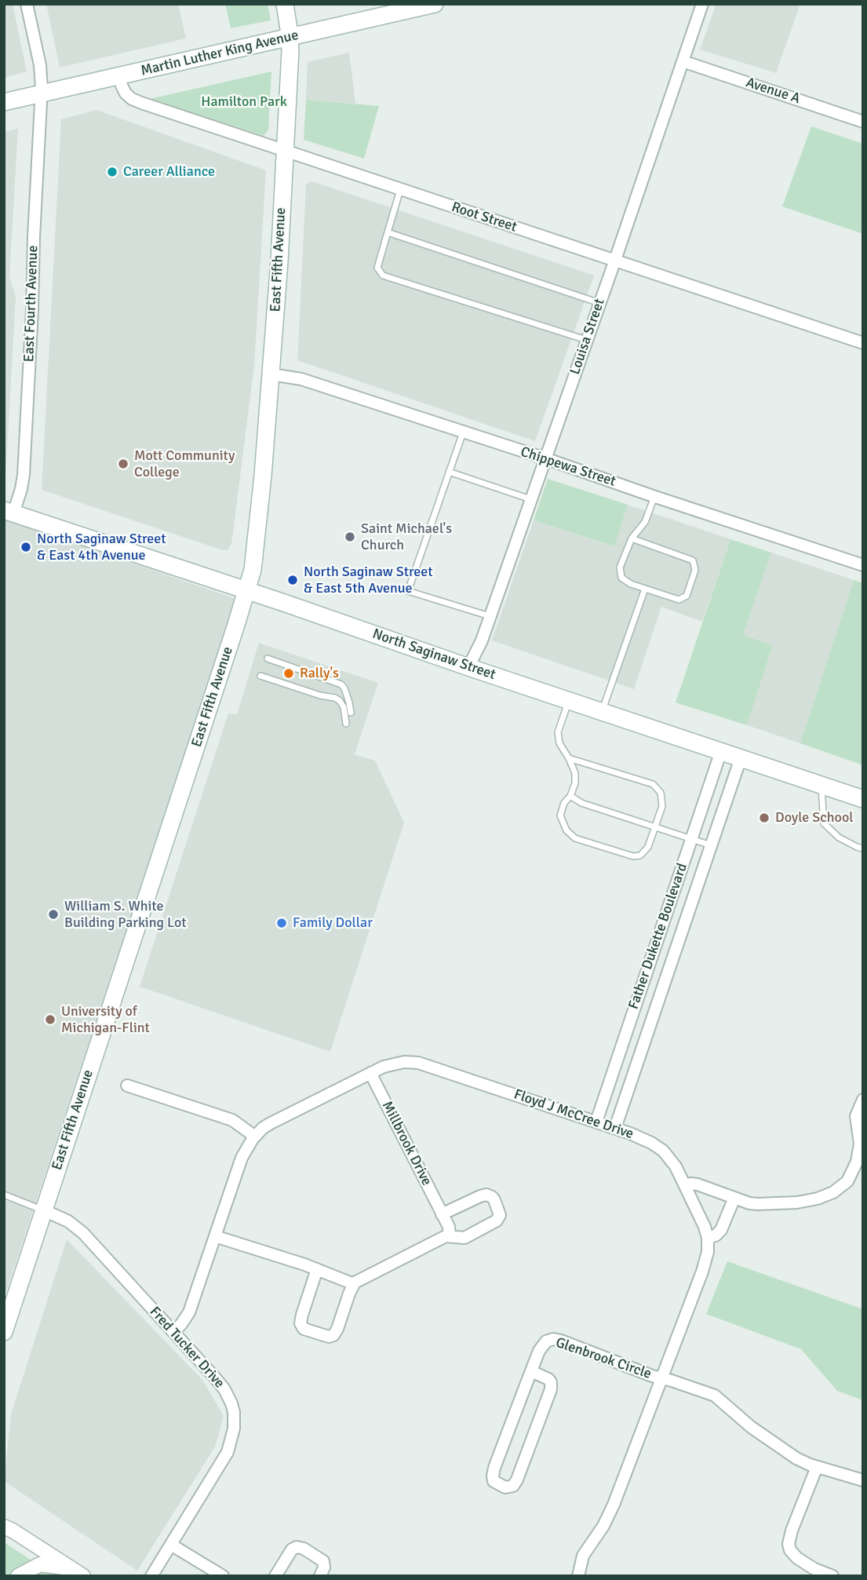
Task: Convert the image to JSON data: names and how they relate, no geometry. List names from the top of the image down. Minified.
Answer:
{"streets":{"main road":["Martin Luther King Avenue","East Fifth Avenue","North Saginaw Street"],"street":["Avenue A","Root Street","East Fourth Avenue","Louisa Street","Chippewa Street","Father Dukette Boulevard","Floyd J McCree Drive","Millbrook Drive","Fred Tucker Drive","Glenbrook Circle"]},"crossings":[["Martin Luther King Avenue","Root Street"],["Martin Luther King Avenue","East Fifth Avenue"],["Martin Luther King Avenue","East Fourth Avenue"],["Avenue A","Louisa Street"],["Root Street","East Fifth Avenue"],["Root Street","Louisa Street"],["East Fifth Avenue","Chippewa Street"],["East Fifth Avenue","North Saginaw Street"],["East Fifth Avenue","Fred Tucker Drive"],["East Fourth Avenue","North Saginaw Street"],["Louisa Street","Chippewa Street"],["Louisa Street","North Saginaw Street"],["North Saginaw Street","Father Dukette Boulevard"],["Father Dukette Boulevard","Floyd J McCree Drive"],["Floyd J McCree Drive","Millbrook Drive"],["Floyd J McCree Drive","Fred Tucker Drive"],["Floyd J McCree Drive","Glenbrook Circle"]],"parks":["Hamilton Park"],"places":["Career Alliance","Mott Community College","Saint Michael's Church","North Saginaw Street & East 4th Avenue","North Saginaw Street & East 5th Avenue","Rally's","Doyle School","William S. White Building Parking Lot","Family Dollar","University of Michigan-Flint"]}
